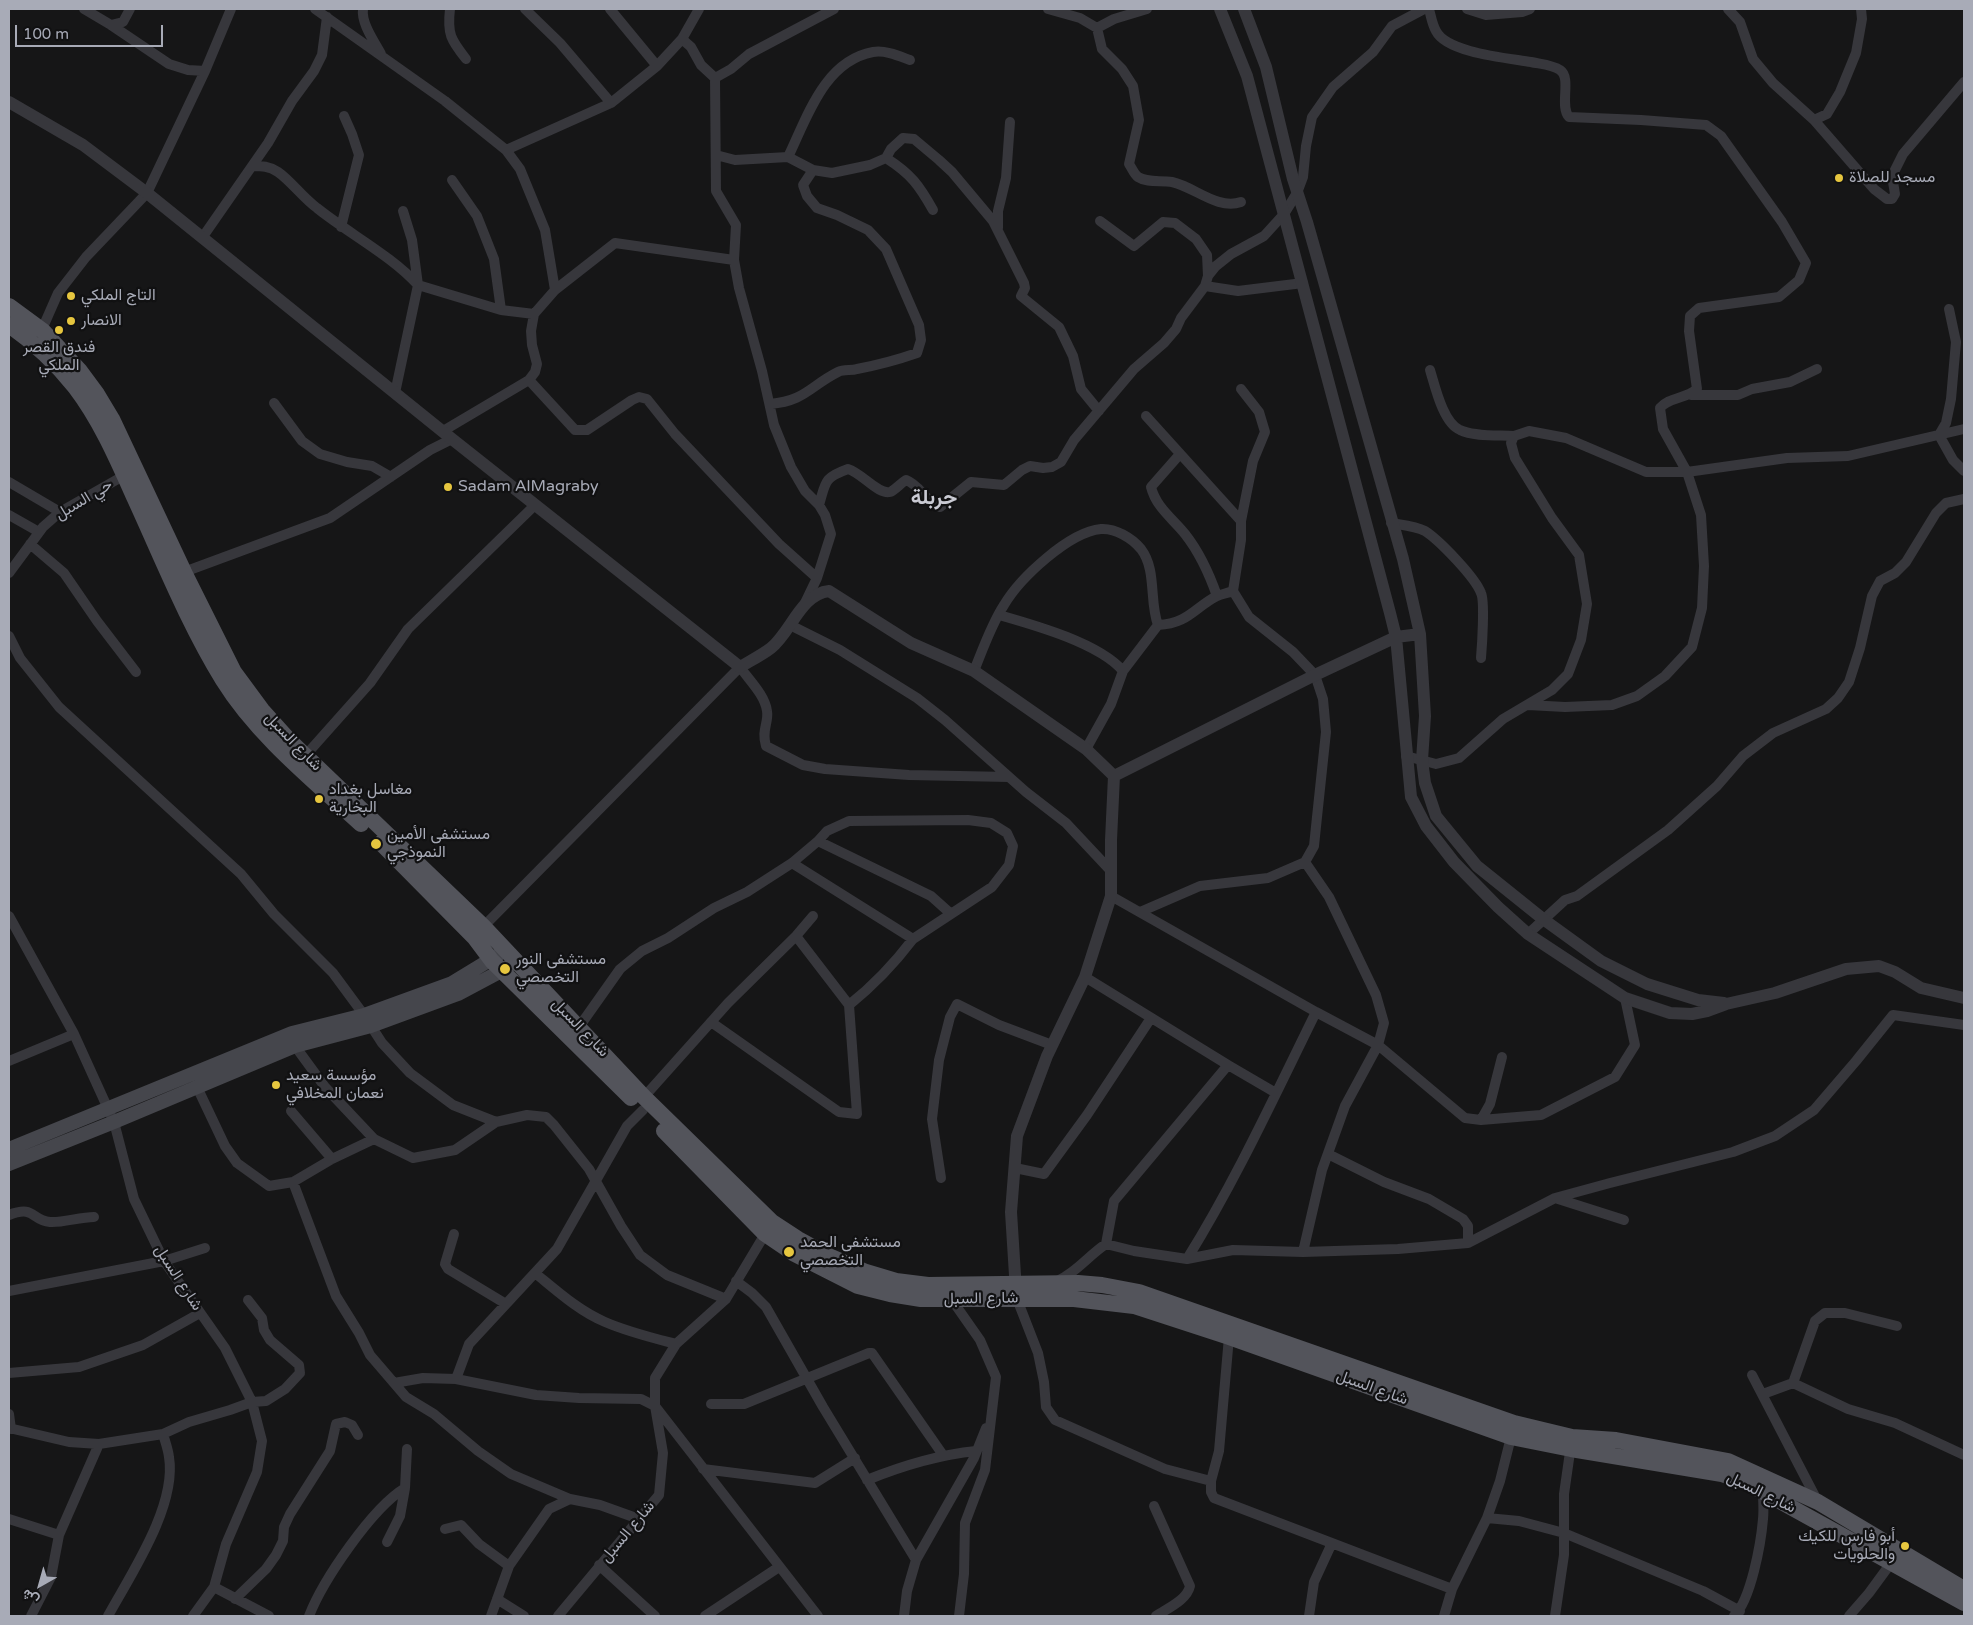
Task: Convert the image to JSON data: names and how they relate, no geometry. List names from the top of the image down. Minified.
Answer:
{"streets":{"main road":["شارع السبل"],"street":["حي السبل"]},"crossings":[["حي السبل","شارع السبل"]],"districts":["جربلة"],"places":["مسجد للصلاة","التاج الملكي","الانصار","فندق القصر الملكي","Sadam AlMagraby","مغاسل بغداد البخارية","مستشفى الأمين النموذجي","مستشفى النور التخصصي","مؤسسة سعيد نعمان المخلافي","مستشفى الحمد التخصصي","أبو فارس للكيك والحلويات"],"scale_bar":"100 m","north":"bottom left"}
